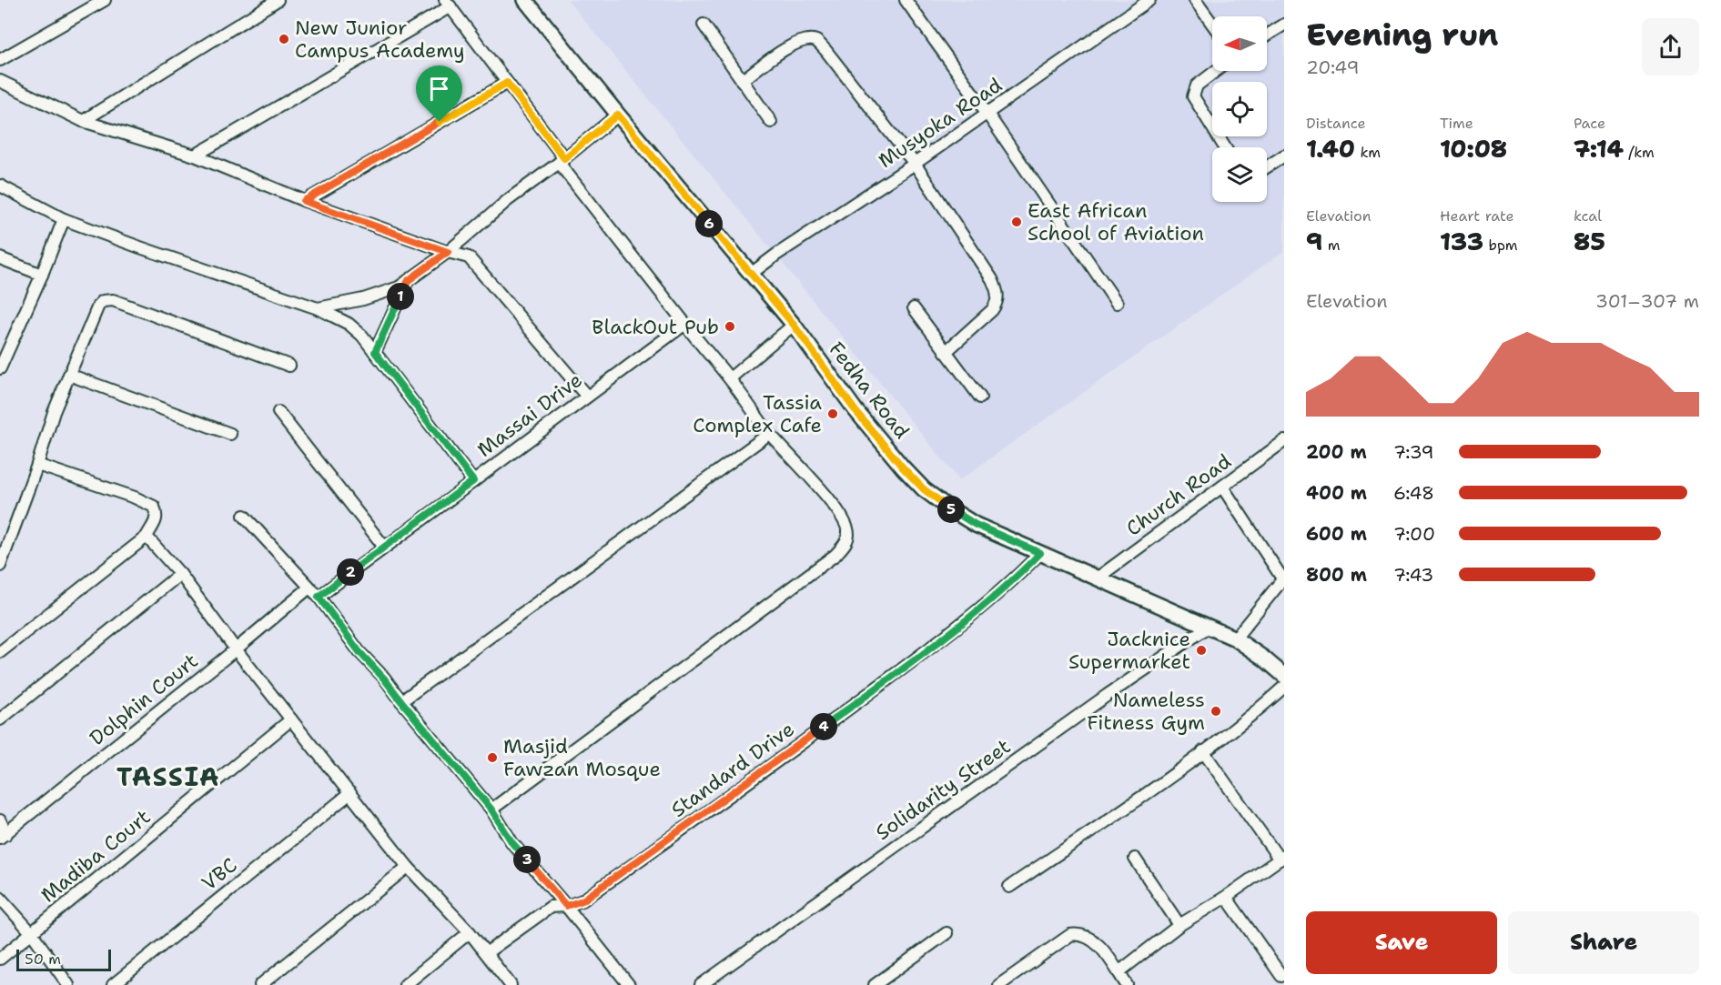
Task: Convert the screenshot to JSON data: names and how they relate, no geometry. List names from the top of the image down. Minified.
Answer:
{"streets":{"street":["Musyoka Road","Fedha Road","Massai Drive","Church Road","Dolphin Court","Standard Drive","Solidarity Street","Madiba Court","VBC"]},"crossings":[["Musyoka Road","Fedha Road"],["Fedha Road","Church Road"],["Fedha Road","Standard Drive"],["Fedha Road","Solidarity Street"]],"districts":["TASSIA"],"places":["New Junior Campus Academy","East African School of Aviation","BlackOut Pub","Tassia Complex Cafe","Jacknice Supermarket","Nameless Fitness Gym","Masjid Fawzan Mosque"],"scale_bar":"50 m","north":"left","page":{"heading":["Evening run","20:49"],"stats":[["Distance","1.40 km"],["Time","10:08"],["Pace","7:14 /km"],["Elevation","9 m"],["Heart rate","133 bpm"],["kcal","85"]],"pins":["6","1","5","2","4","3"],"chart":["Elevation","301–307 m"],"list":[{"name":"200 m","note":"7:39"},{"name":"400 m","note":"6:48"},{"name":"600 m","note":"7:00"},{"name":"800 m","note":"7:43"}],"buttons":["Save","Share"],"scale":"50 m"}}
